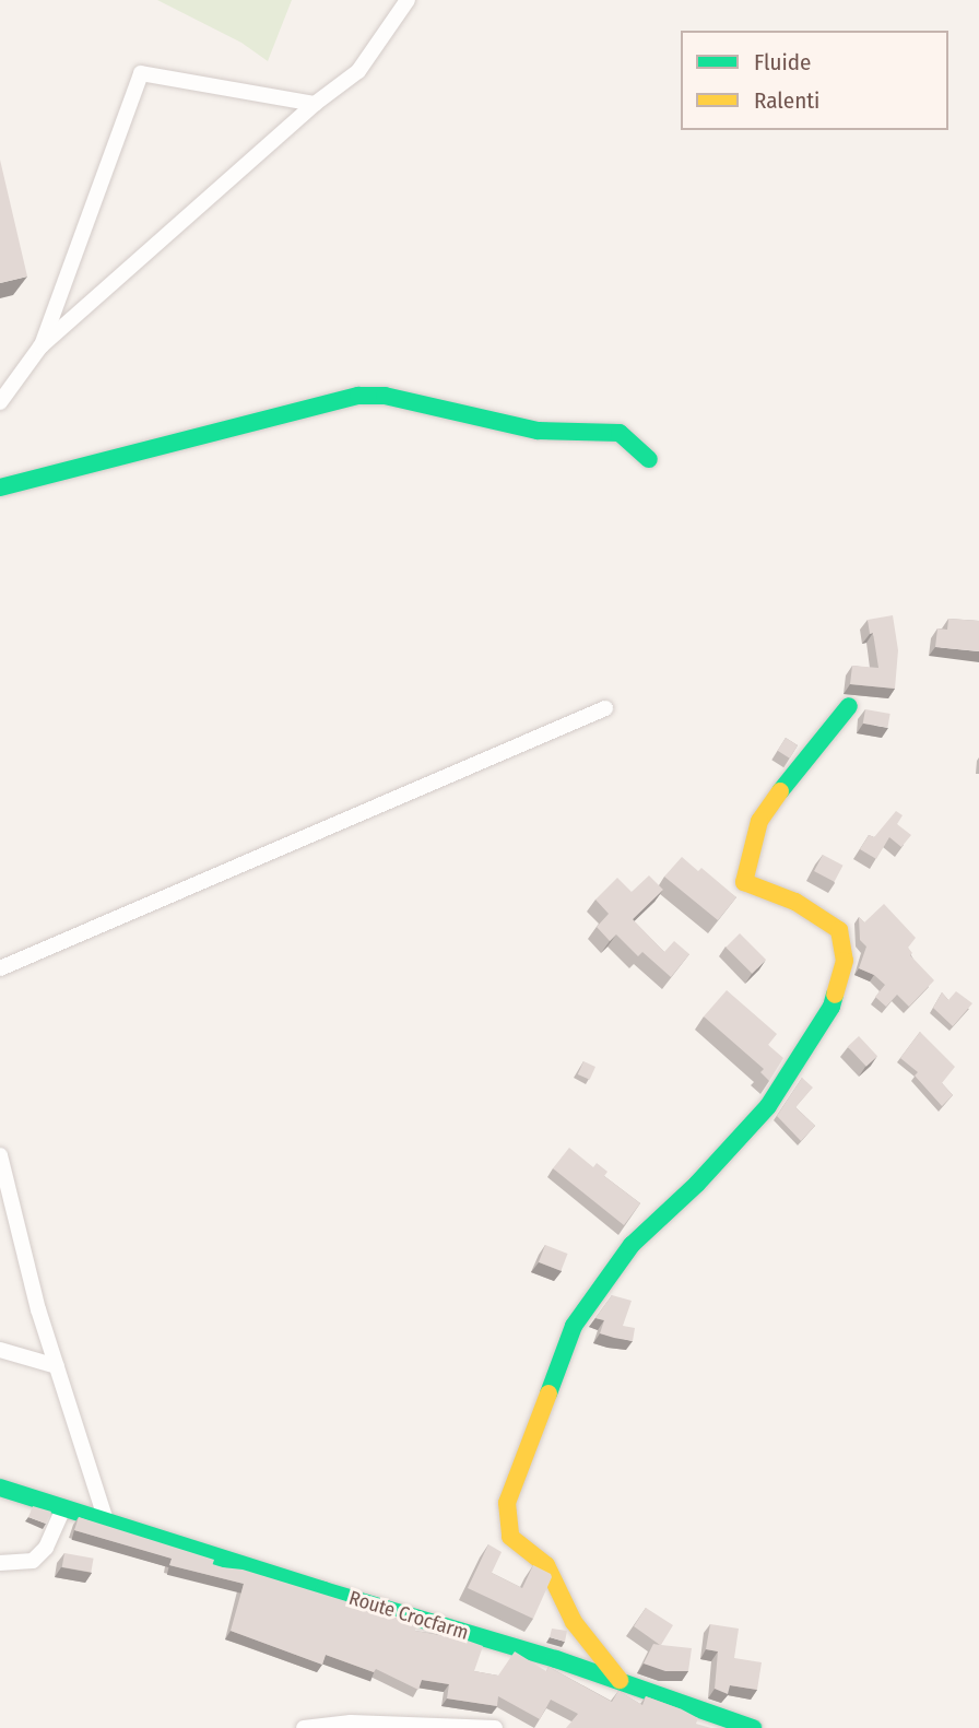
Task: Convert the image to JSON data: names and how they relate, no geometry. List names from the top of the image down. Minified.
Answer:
{"streets":{"street":["Route Crocfarm"]},"legend":["Fluide","Ralenti"]}
